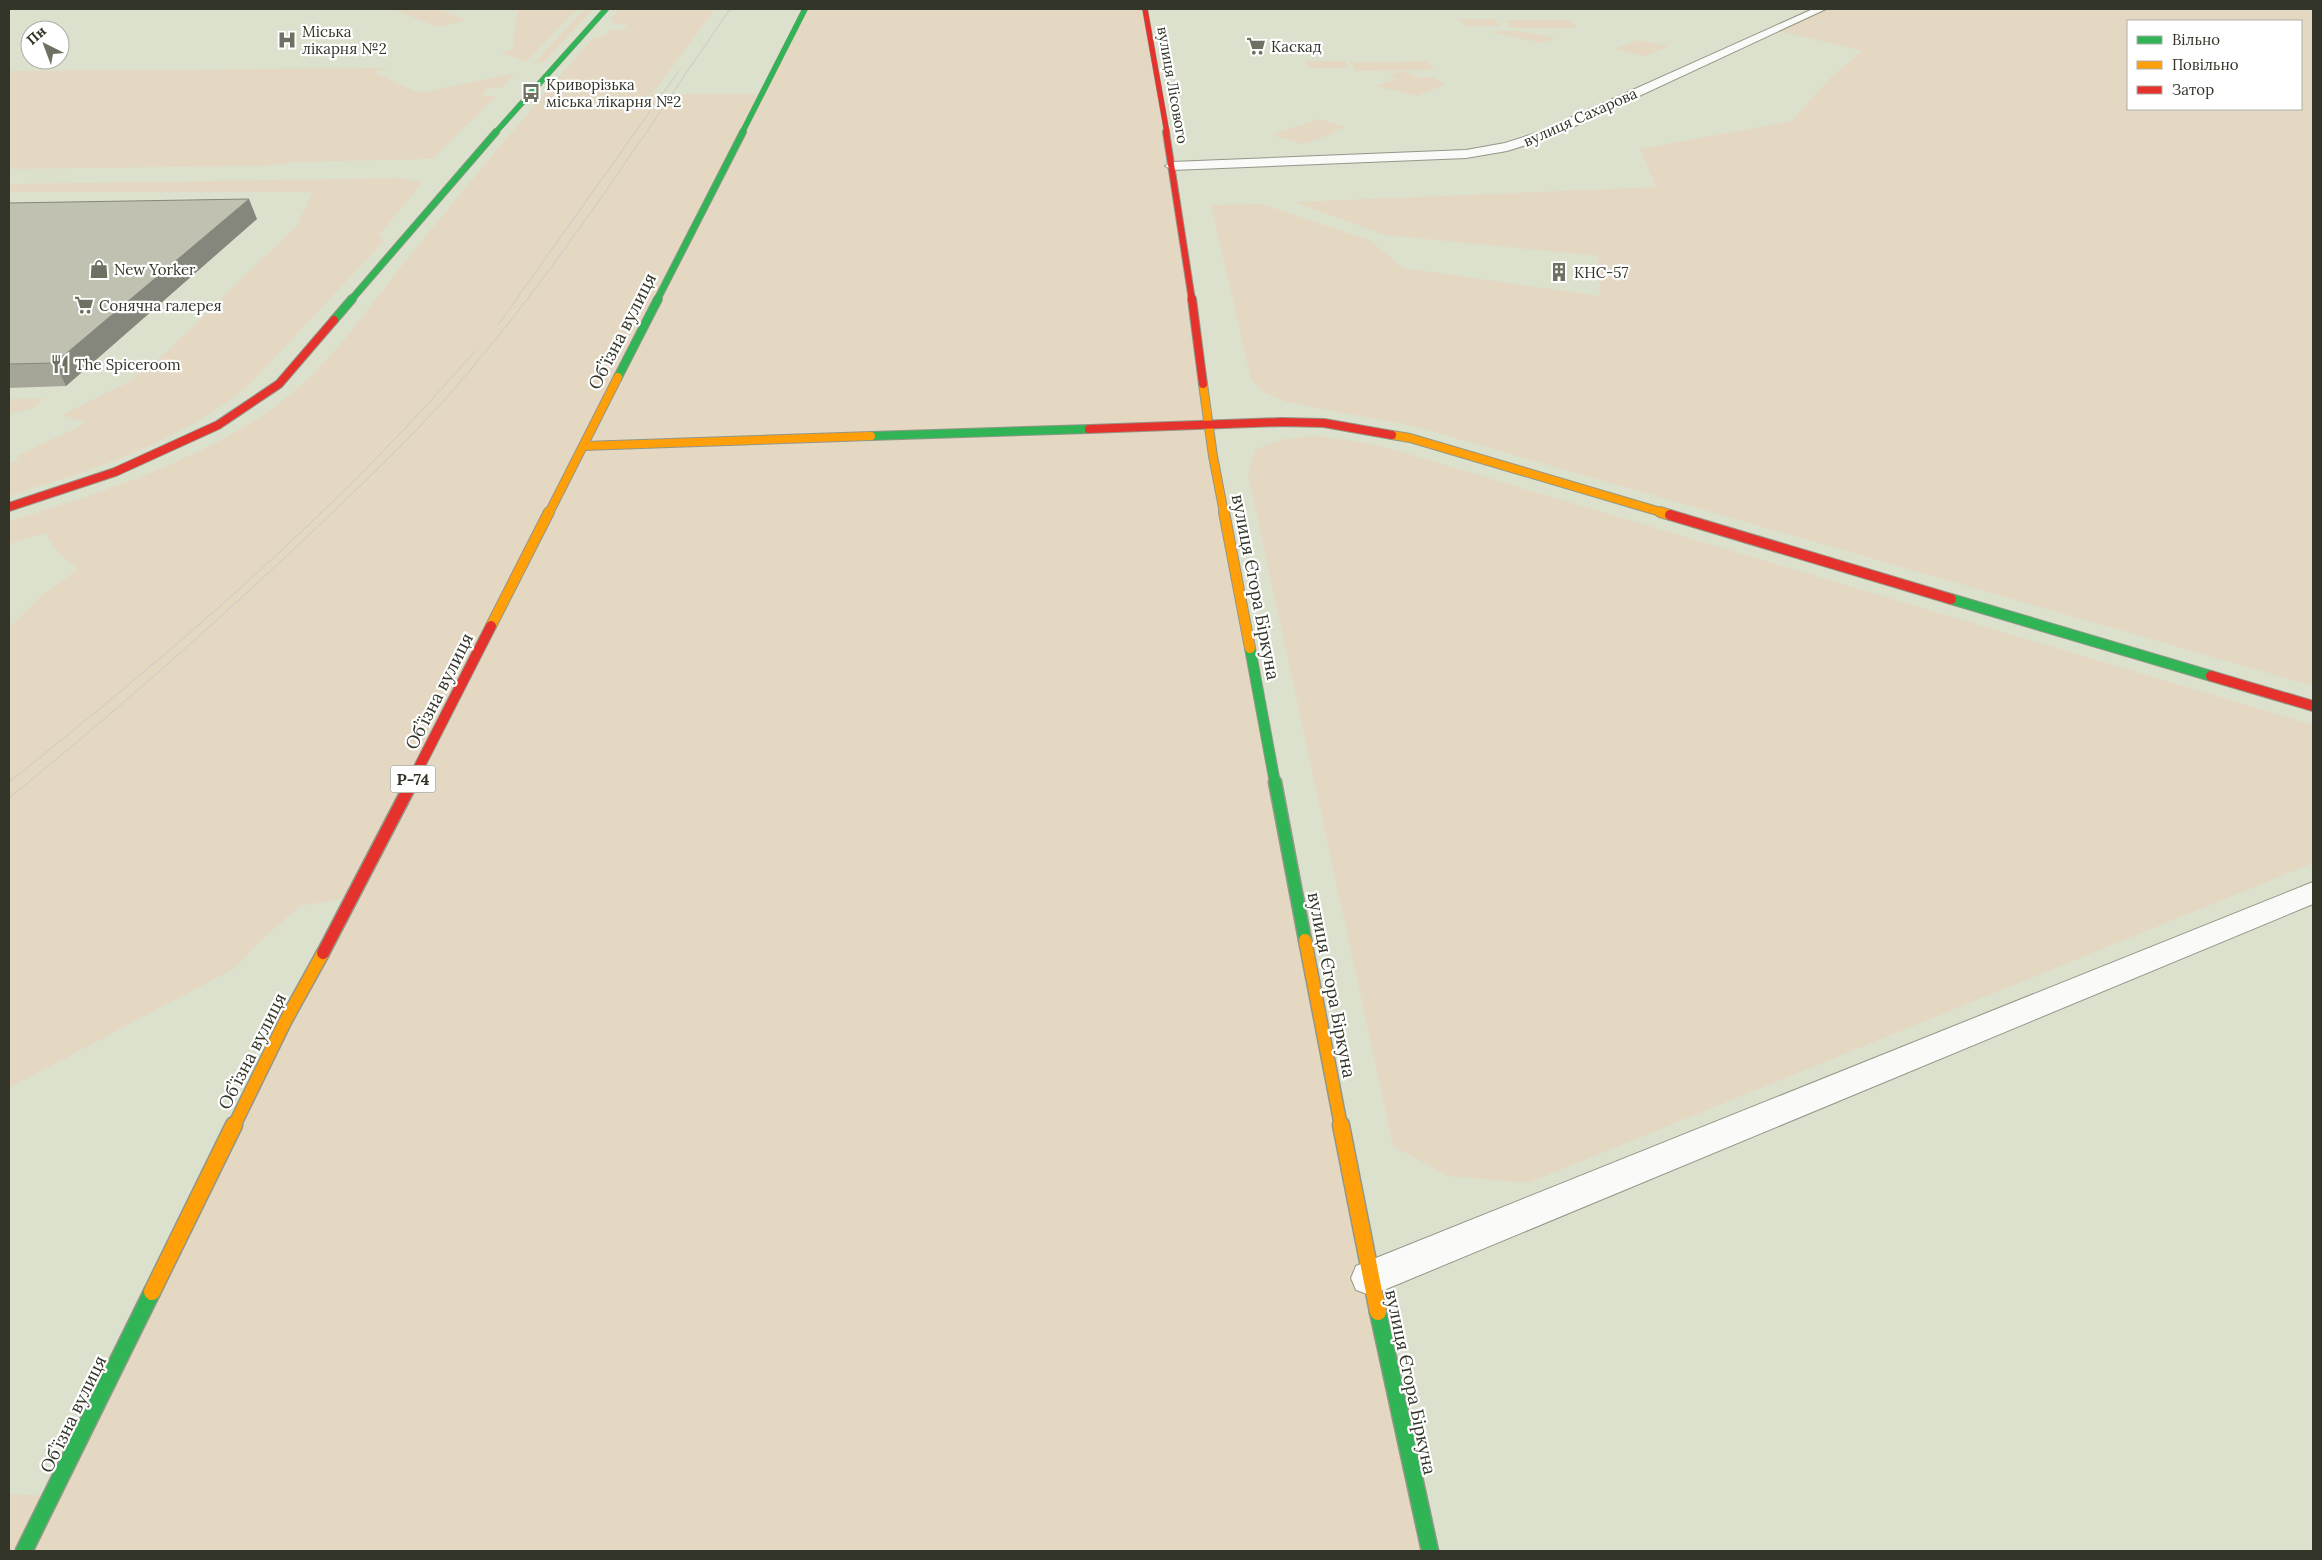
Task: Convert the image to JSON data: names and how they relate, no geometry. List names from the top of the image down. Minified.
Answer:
{"streets":{"street":["вулиця Лісового","вулиця Сахарова","Обʼїзна вулиця","вулиця Єгора Біркуна","Р-74"]},"crossings":[["вулиця Лісового","вулиця Сахарова"],["вулиця Лісового","вулиця Єгора Біркуна"]],"places":{"hospital":["Міська лікарня №2"],"supermarket":["Каскад","Сонячна галерея"],"bus stop":["Криворізька міська лікарня №2"],"shop":["New Yorker"],"building":["КНС-57"],"restaurant":["The Spiceroom"]},"legend":["Вільно","Повільно","Затор"],"north":"top left"}
